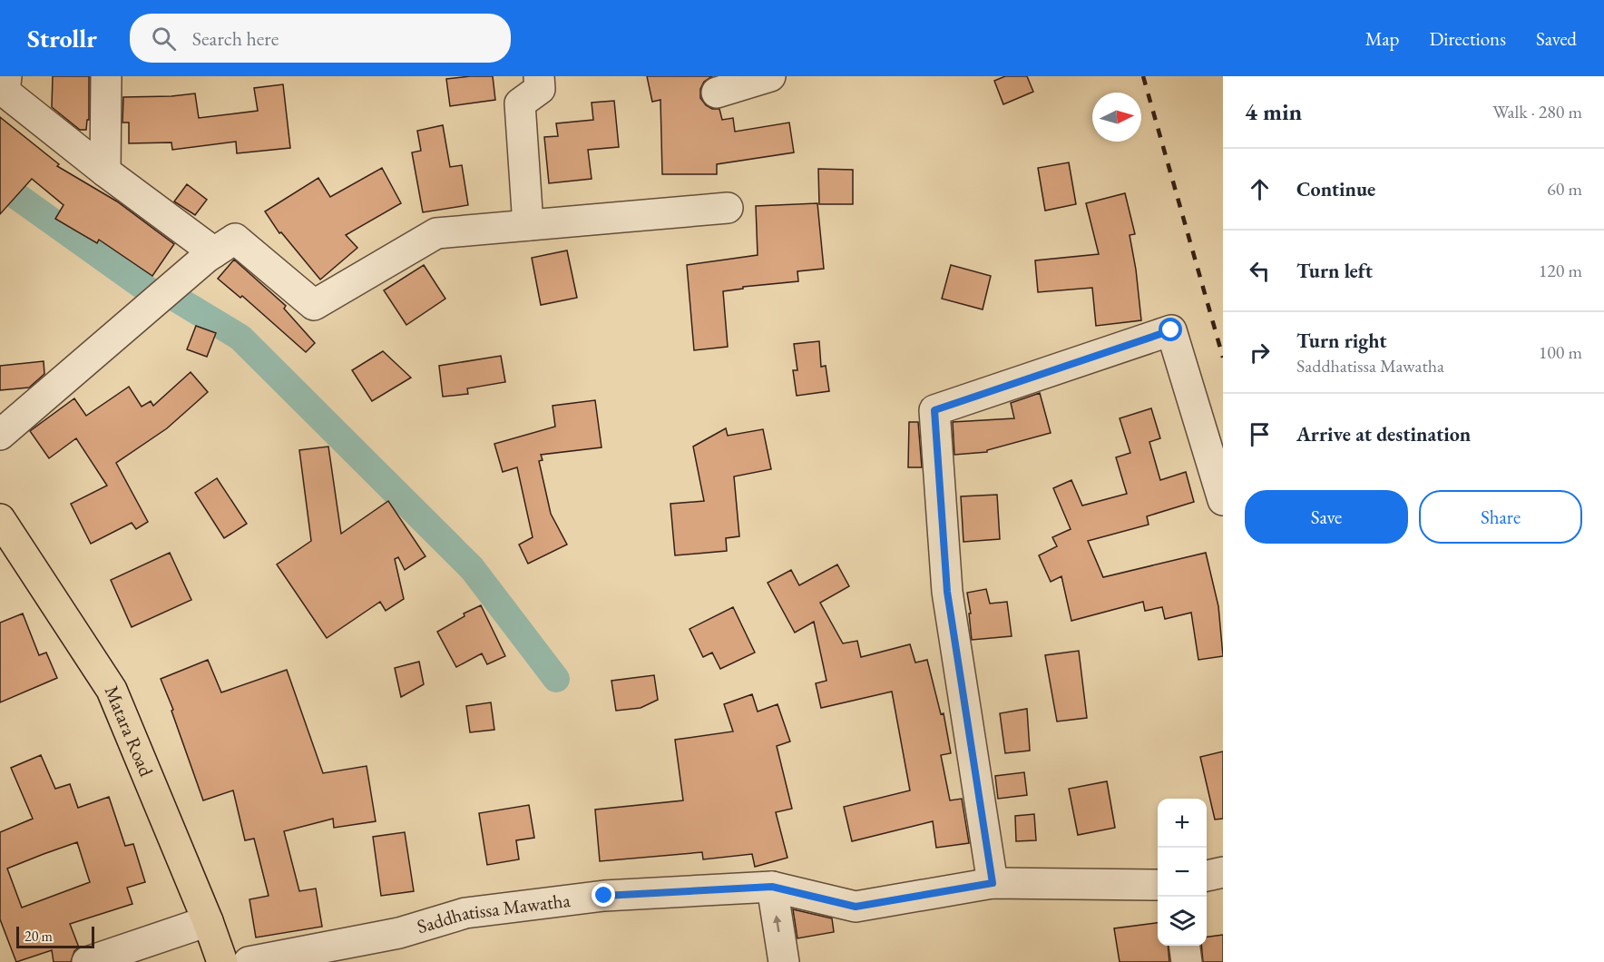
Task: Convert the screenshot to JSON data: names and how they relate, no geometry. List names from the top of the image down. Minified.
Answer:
{"streets":{"highway":["Matara Road"],"street":["Saddhatissa Mawatha"]},"scale_bar":"20 m","north":"right","page":{"header":"Strollr","search":"Search here","nav":["Map","Directions","Saved"],"heading":["4 min","Walk · 280 m"],"list":[["Continue","60 m"],["Turn left","120 m"],["Turn right","Saddhatissa Mawatha","100 m"],"Arrive at destination"],"buttons":["Save","Share"],"map_buttons":["+","−"],"scale":"20 m"}}
